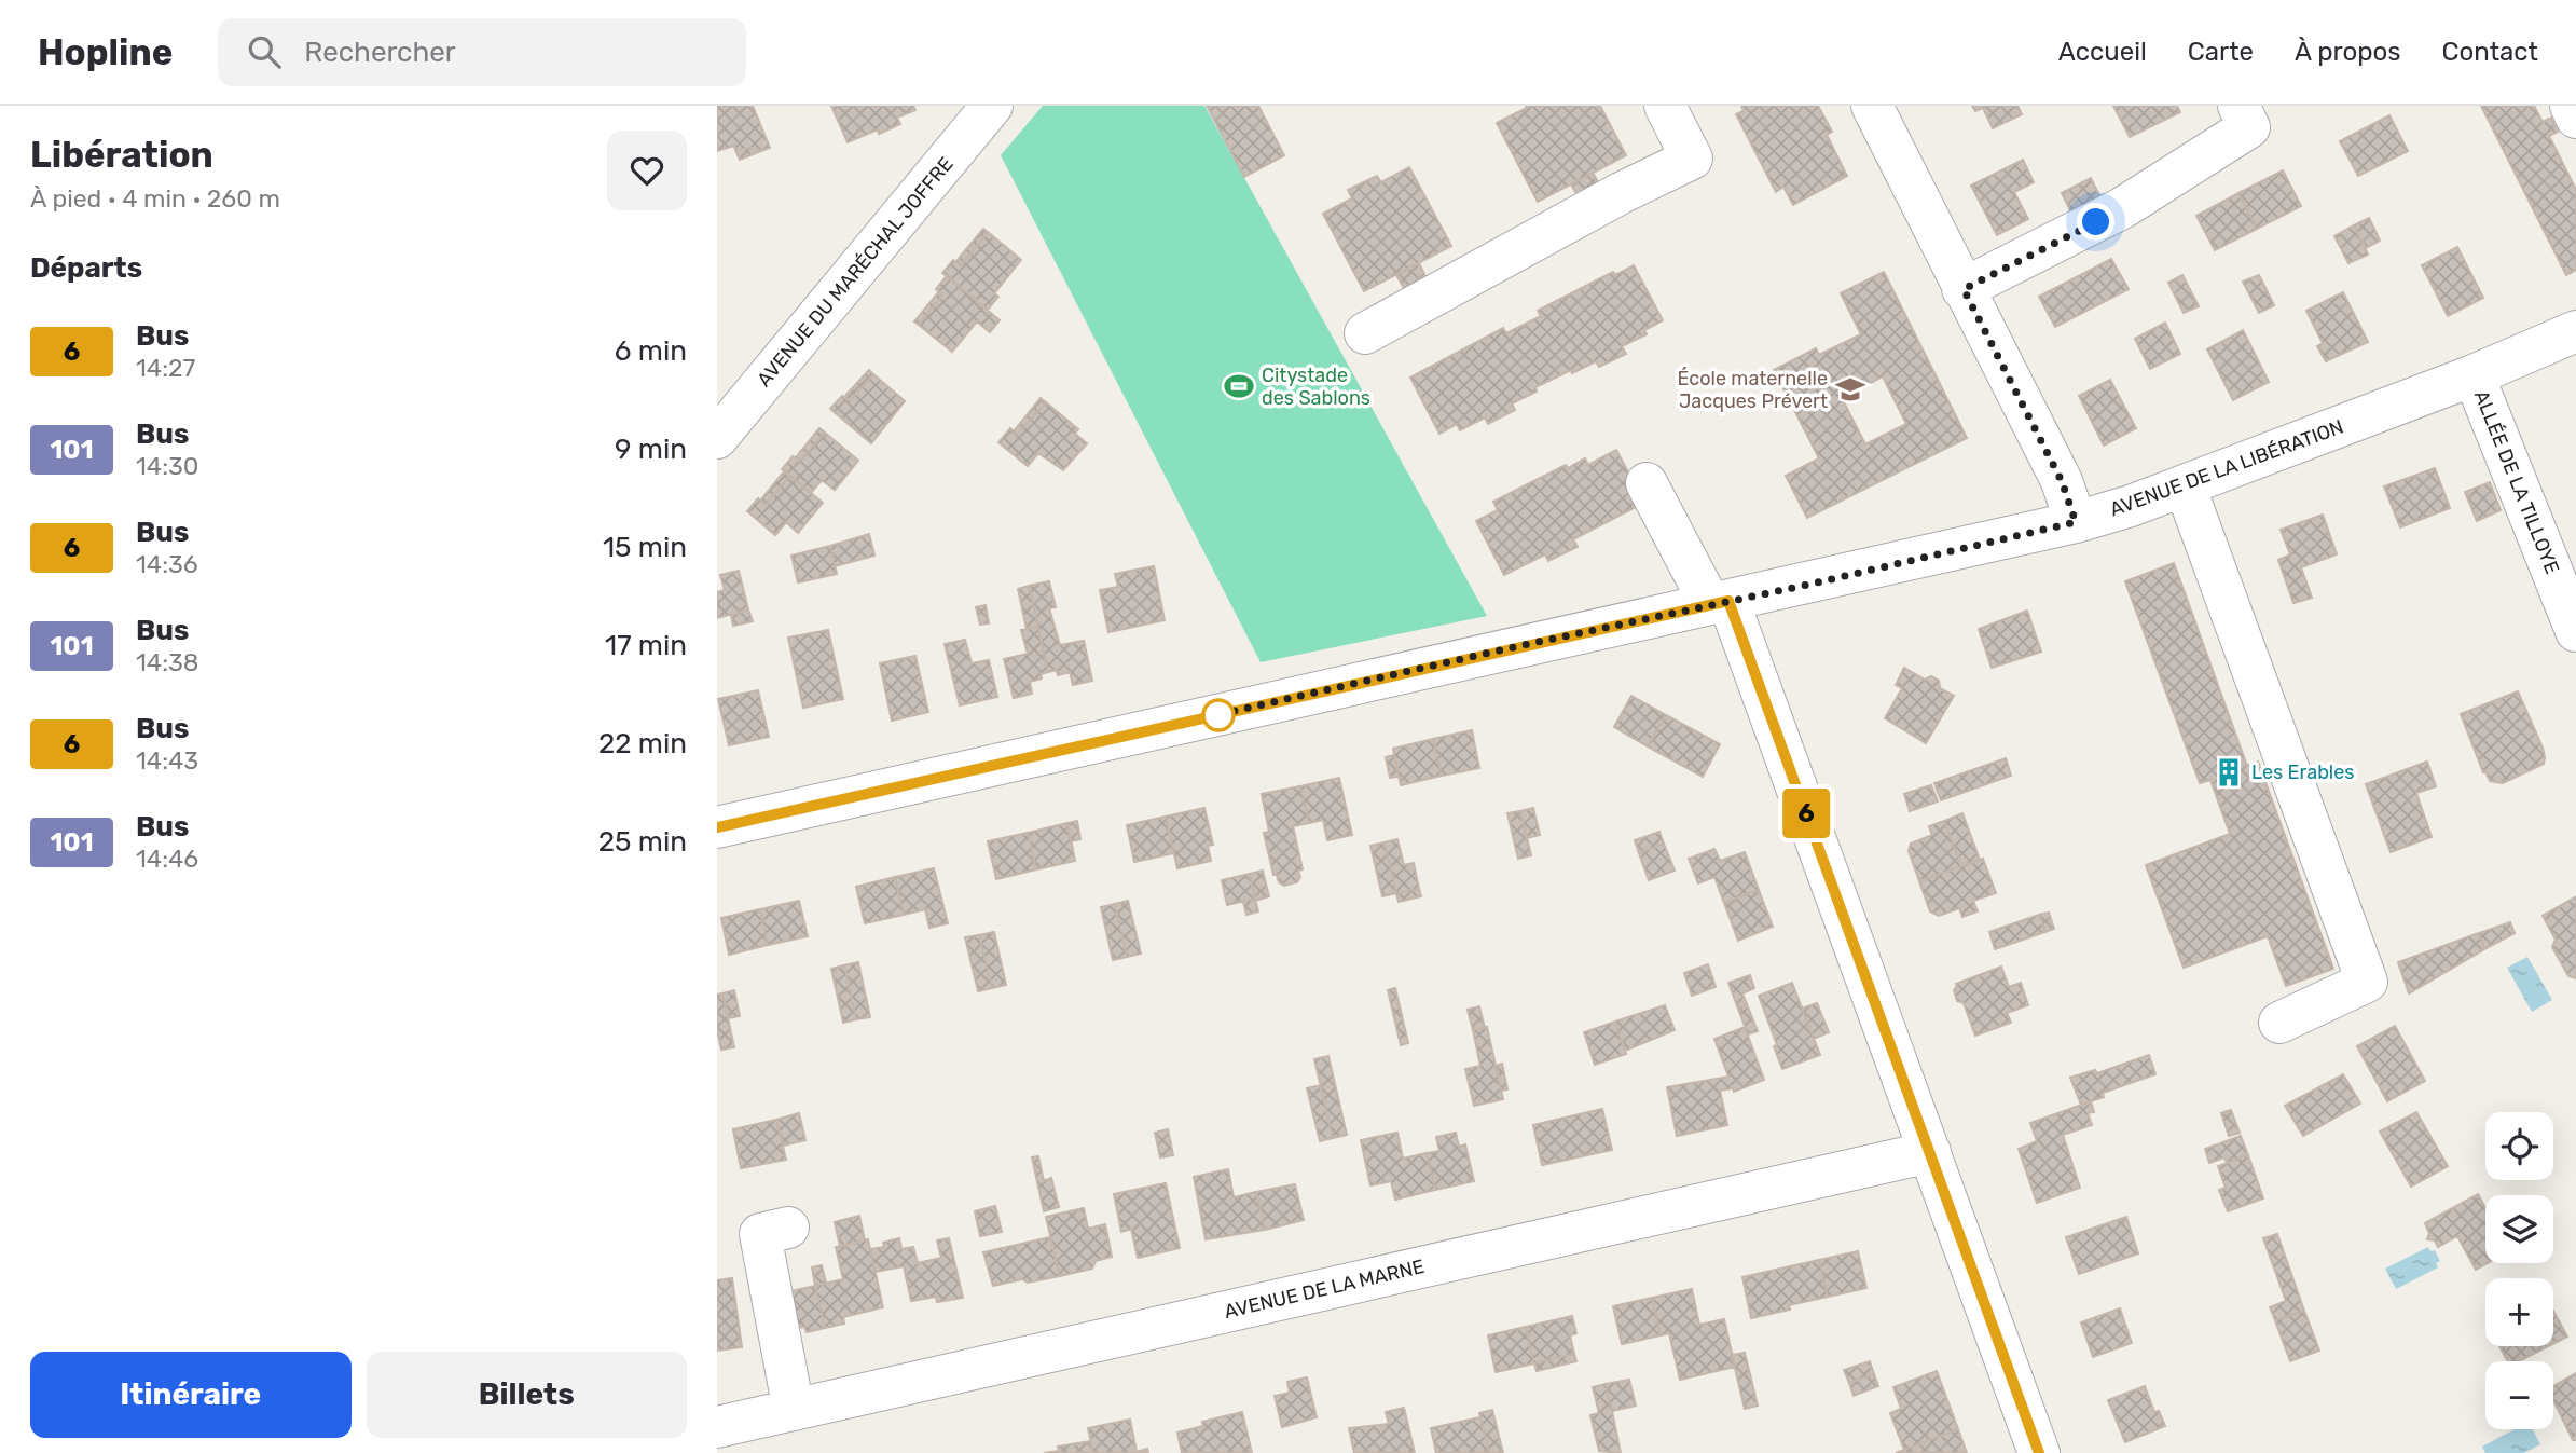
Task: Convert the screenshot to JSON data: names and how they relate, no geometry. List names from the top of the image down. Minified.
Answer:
{"streets":{"street":["AVENUE DU MARÉCHAL JOFFRE","AVENUE DE LA LIBÉRATION","ALLÉE DE LA TILLOYE","AVENUE DE LA MARNE"]},"crossings":[["AVENUE DE LA LIBÉRATION","ALLÉE DE LA TILLOYE"]],"places":{"sports":["Citystade des Sablons"],"school or university":["École maternelle Jacques Prévert"],"building":["Les Erables"]},"lines":["bus line 6"],"page":{"header":"Hopline","search":"Rechercher","nav":["Accueil","Carte","À propos","Contact"],"heading":[["Libération","À pied · 4 min · 260 m"],"Départs"],"on_map":"6","list":[{"mark":"6","name":"Bus","note":"14:27","value":"6 min"},{"mark":"101","name":"Bus","note":"14:30","value":"9 min"},{"mark":"6","name":"Bus","note":"14:36","value":"15 min"},{"mark":"101","name":"Bus","note":"14:38","value":"17 min"},{"mark":"6","name":"Bus","note":"14:43","value":"22 min"},{"mark":"101","name":"Bus","note":"14:46","value":"25 min"}],"map_buttons":["+","−"],"buttons":["Itinéraire","Billets"]}}
